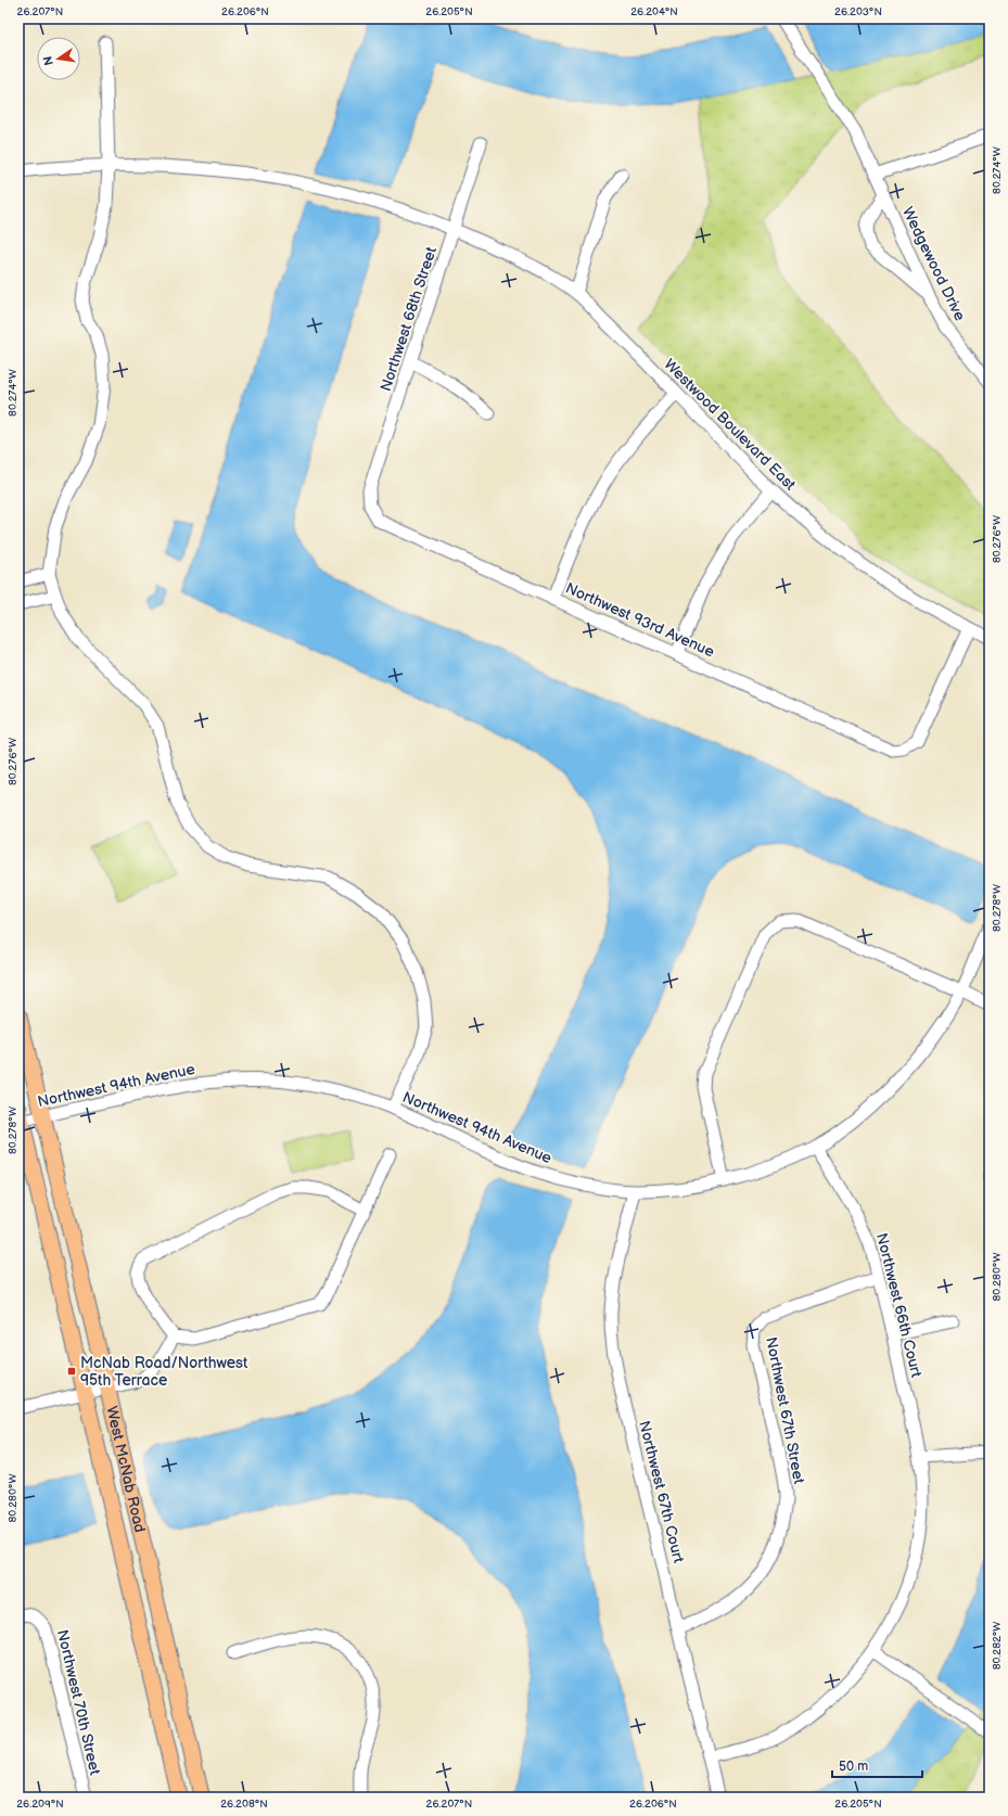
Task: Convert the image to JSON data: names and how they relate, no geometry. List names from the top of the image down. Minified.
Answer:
{"streets":{"main road":["West McNab Road"],"street":["Wedgewood Drive","Northwest 68th Street","Westwood Boulevard East","Northwest 93rd Avenue","Northwest 94th Avenue","Northwest 66th Court","Northwest 67th Street","Northwest 67th Court","Northwest 70th Street"]},"crossings":[["Northwest 68th Street","Westwood Boulevard East"],["Northwest 68th Street","Northwest 93rd Avenue"],["Westwood Boulevard East","Northwest 93rd Avenue"],["Northwest 94th Avenue","Northwest 66th Court"],["Northwest 94th Avenue","West McNab Road"],["Northwest 94th Avenue","Northwest 67th Court"],["Northwest 66th Court","Northwest 67th Street"],["Northwest 66th Court","Northwest 67th Court"],["Northwest 67th Street","Northwest 67th Court"]],"places":{"transit":["McNab Road/Northwest 95th Terrace"]},"scale_bar":"50 m","north":"left","coordinates":["26.207°N","26.206°N","26.205°N","26.204°N","26.203°N","80.274°W","80.276°W","80.278°W","80.280°W","80.282°W","26.209°N","26.208°N"]}
